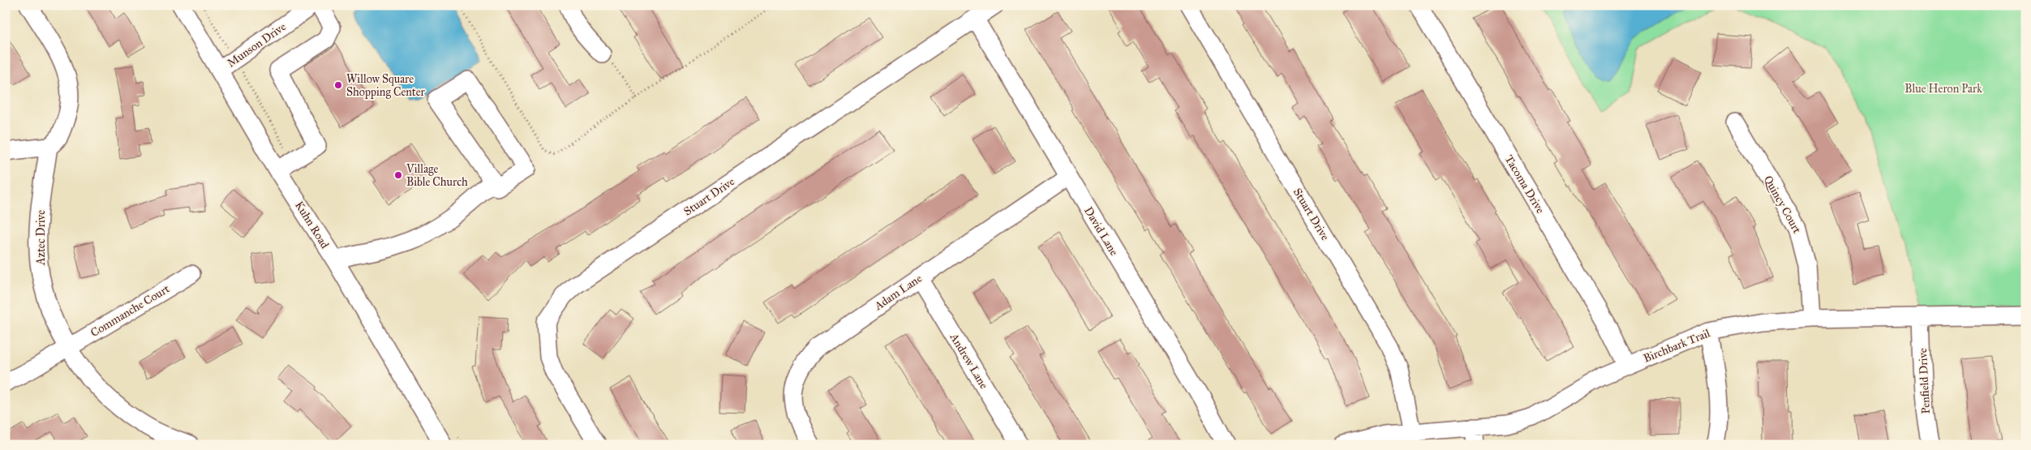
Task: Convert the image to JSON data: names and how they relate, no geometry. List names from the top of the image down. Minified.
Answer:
{"streets":{"street":["Munson Drive","Tacoma Drive","Stuart Drive","Quincy Court","Kuhn Road","David Lane","Aztec Drive","Adam Lane","Commanche Court","Birchbark Trail","Andrew Lane","Penfield Drive"]},"crossings":[["Munson Drive","Kuhn Road"],["Tacoma Drive","Birchbark Trail"],["Stuart Drive","David Lane"],["Stuart Drive","Birchbark Trail"],["Quincy Court","Birchbark Trail"],["David Lane","Adam Lane"],["Aztec Drive","Commanche Court"],["Adam Lane","Andrew Lane"],["Birchbark Trail","Penfield Drive"]],"parks":["Blue Heron Park"],"places":["Willow Square Shopping Center","Village Bible Church"]}
